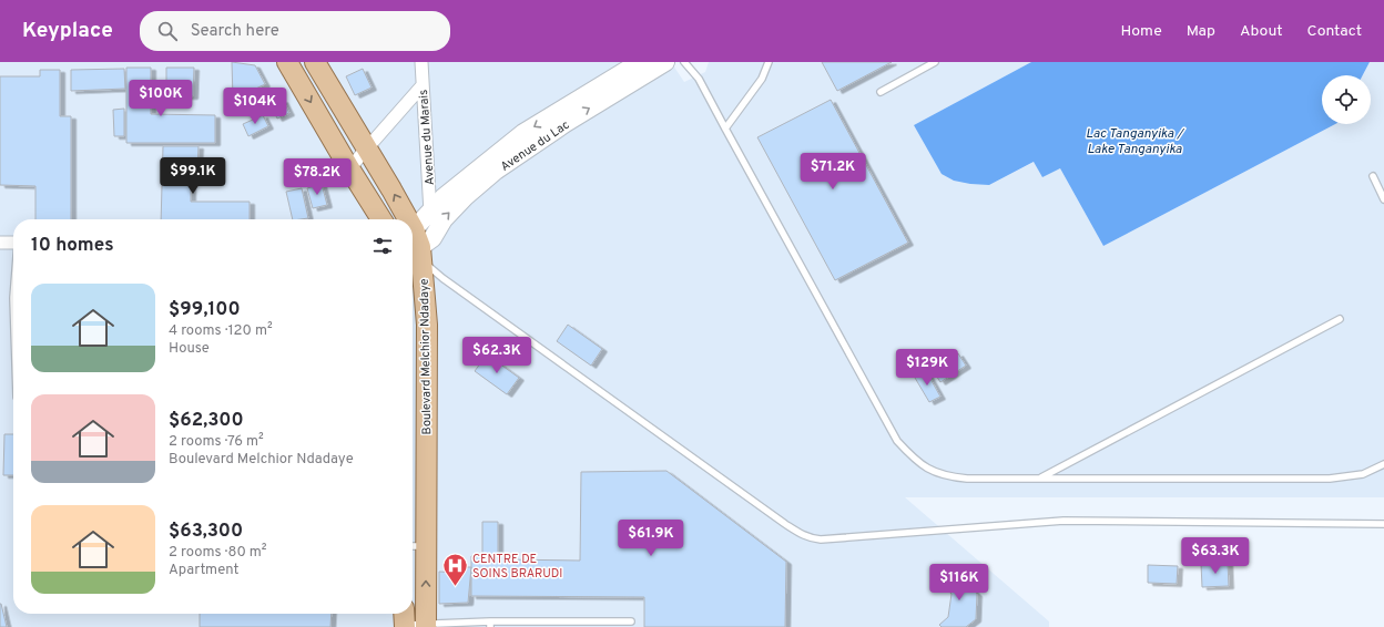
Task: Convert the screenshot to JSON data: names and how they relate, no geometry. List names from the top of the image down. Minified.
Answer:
{"streets":{"main road":["Avenue du Lac","Boulevard Melchior Ndadaye"],"street":["Avenue du Marais"]},"crossings":[["Avenue du Marais","Avenue du Lac"],["Avenue du Lac","Boulevard Melchior Ndadaye"]],"water":["Lac Tanganyika / Lake Tanganyika"],"places":{"hospital":["CENTRE DE SOINS BRARUDI"]},"page":{"header":"Keyplace","search":"Search here","nav":["Home","Map","About","Contact"],"price":["$100K","$104K","$71.2K","$99.1K","$78.2K","$62.3K","$129K","$61.9K","$63.3K","$116K"],"heading":"10 homes","list":[{"name":"$99,100","note":"4 rooms · 120 m² · House"},{"name":"$62,300","note":"2 rooms · 76 m² · Boulevard Melchior Ndadaye"},{"name":"$63,300","note":"2 rooms · 80 m² · Apartment"}]}}
